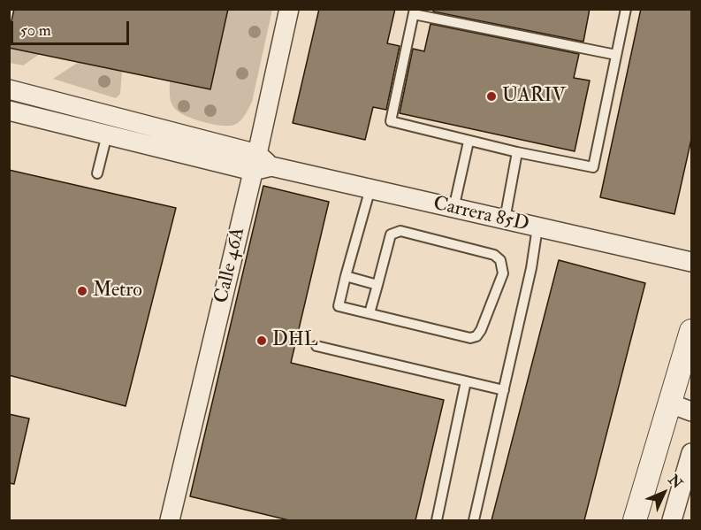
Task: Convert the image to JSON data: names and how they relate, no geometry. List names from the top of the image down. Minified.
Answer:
{"streets":{"street":["Carrera 85D","Calle 46A"]},"crossings":[["Carrera 85D","Calle 46A"]],"places":["UARIV","Metro","DHL"],"scale_bar":"50 m","north":"top right"}
